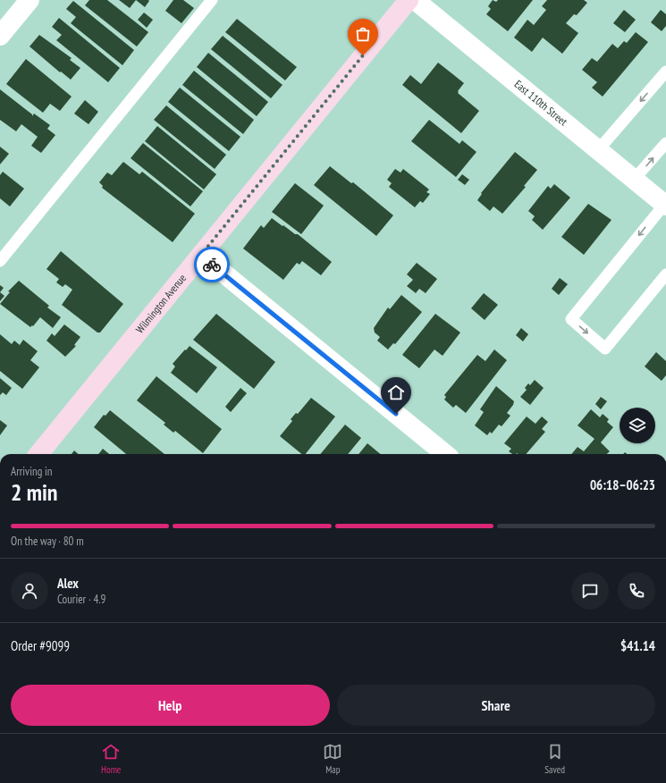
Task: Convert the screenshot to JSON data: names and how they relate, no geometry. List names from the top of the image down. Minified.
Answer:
{"streets":{"main road":["Wilmington Avenue"],"street":["East 110th Street"]},"page":{"heading":["2 min","Arriving in","06:18–06:23"],"panel":["Alex","Courier · 4.9","Order #9099","$41.14"],"bar":"On the way · 80 m","buttons":["Help","Share"],"tabs":["Home","Map","Saved"]}}
